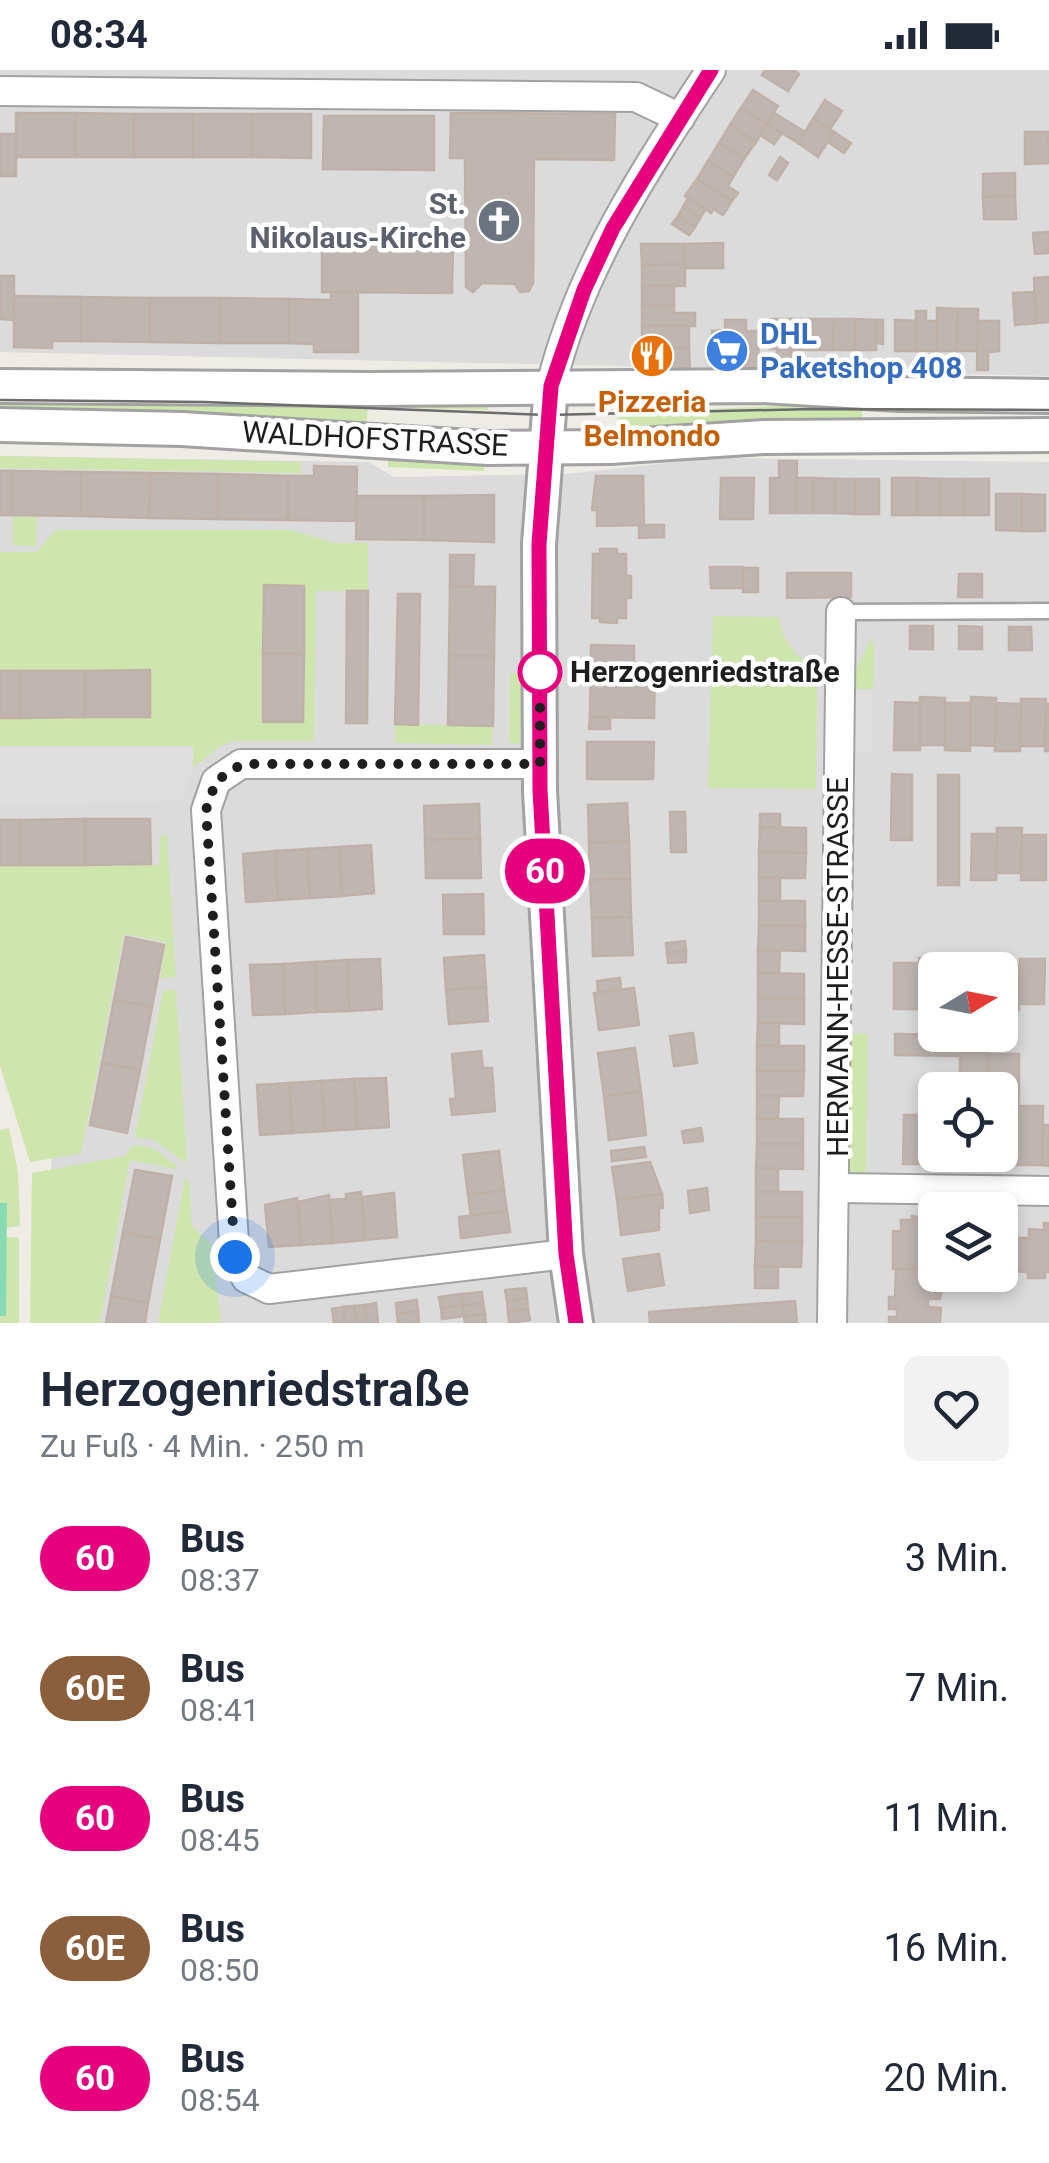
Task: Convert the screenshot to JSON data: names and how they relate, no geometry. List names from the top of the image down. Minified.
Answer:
{"streets":{"street":["WALDHOFSTRASSE","HERMANN-HESSE-STRASSE"]},"places":{"church":["St. Nikolaus-Kirche"],"supermarket":["DHL Paketshop 408"],"restaurant":["Pizzeria Belmondo"],"other":["Herzogenriedstraße"]},"lines":["bus line 60"],"north":"right","page":{"status":"08:34","on_map":"60","heading":["Herzogenriedstraße","Zu Fuß · 4 Min. · 250 m"],"list":[{"mark":"60","name":"Bus","note":"08:37","value":"3 Min."},{"mark":"60E","name":"Bus","note":"08:41","value":"7 Min."},{"mark":"60","name":"Bus","note":"08:45","value":"11 Min."},{"mark":"60E","name":"Bus","note":"08:50","value":"16 Min."},{"mark":"60","name":"Bus","note":"08:54","value":"20 Min."}]}}
